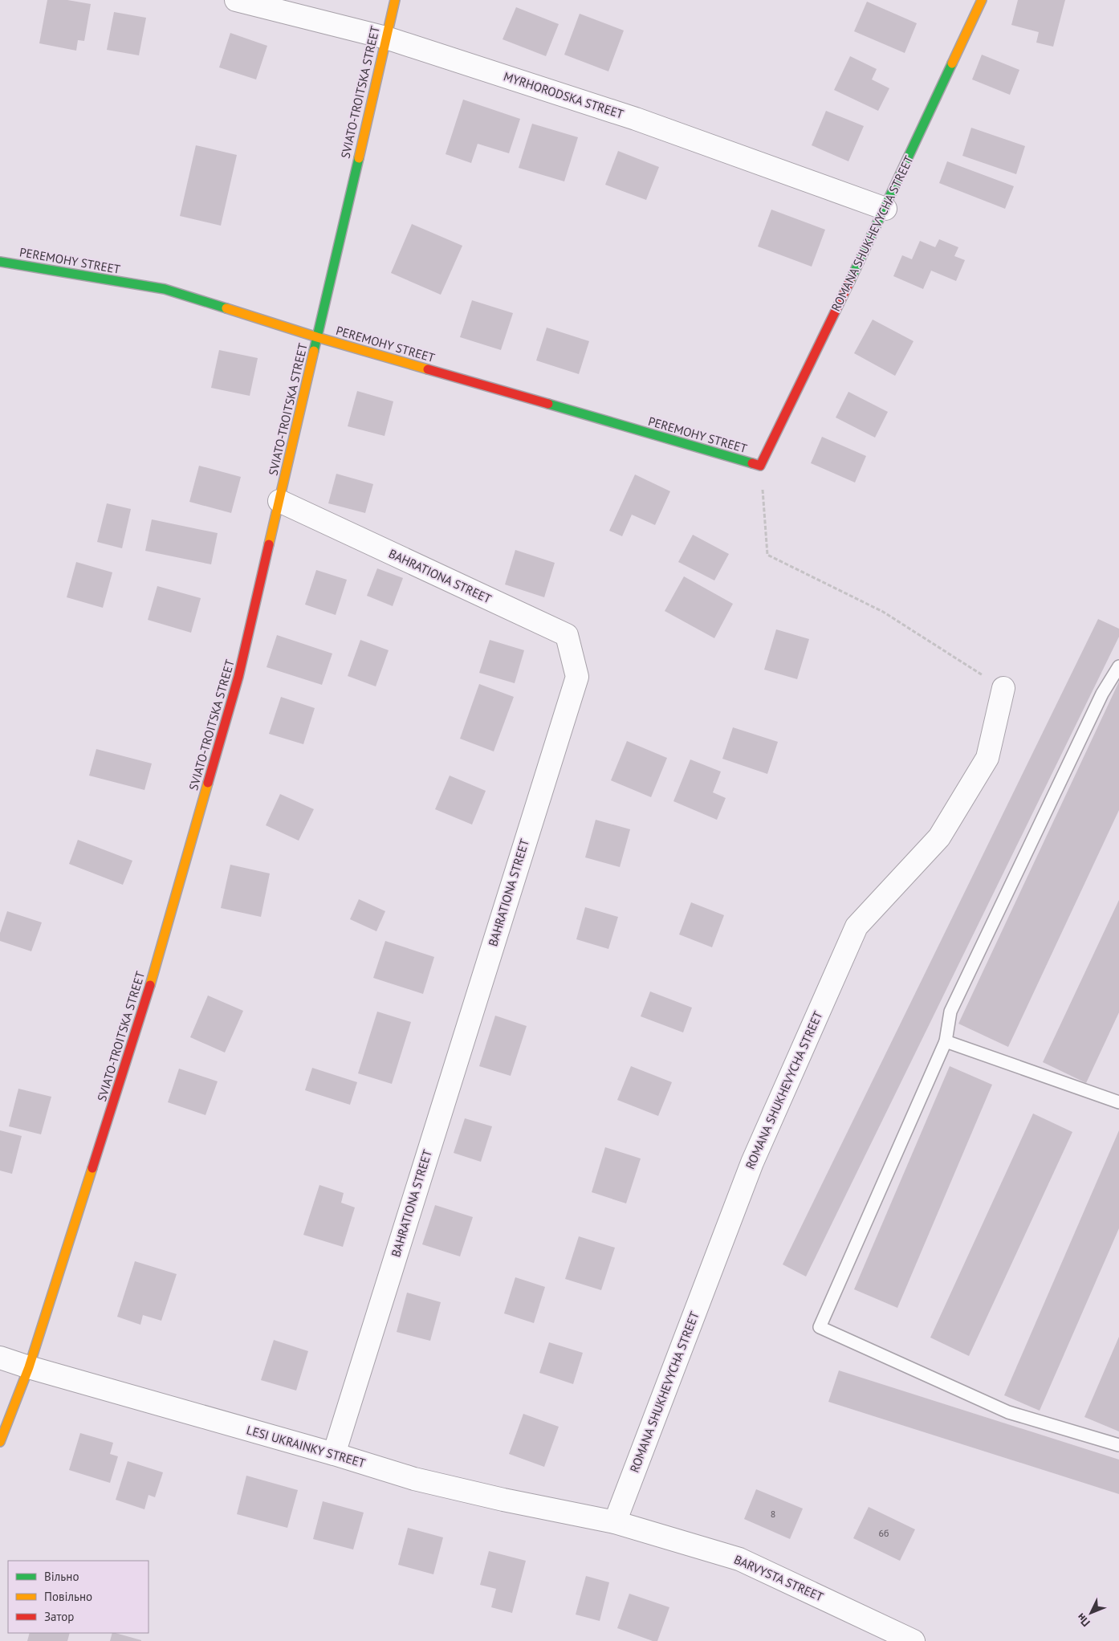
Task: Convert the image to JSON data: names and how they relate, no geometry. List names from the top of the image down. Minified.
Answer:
{"streets":{"street":["SVIATO-TROITSKA STREET","MYRHORODSKA STREET","ROMANA SHUKHEVYCHA STREET","PEREMOHY STREET","BAHRATIONA STREET","LESI UKRAINKY STREET","BARVYSTA STREET"]},"crossings":[["SVIATO-TROITSKA STREET","MYRHORODSKA STREET"],["SVIATO-TROITSKA STREET","PEREMOHY STREET"],["SVIATO-TROITSKA STREET","BAHRATIONA STREET"],["SVIATO-TROITSKA STREET","LESI UKRAINKY STREET"],["MYRHORODSKA STREET","ROMANA SHUKHEVYCHA STREET"],["ROMANA SHUKHEVYCHA STREET","PEREMOHY STREET"],["ROMANA SHUKHEVYCHA STREET","LESI UKRAINKY STREET"],["ROMANA SHUKHEVYCHA STREET","BARVYSTA STREET"],["BAHRATIONA STREET","LESI UKRAINKY STREET"],["LESI UKRAINKY STREET","BARVYSTA STREET"]],"house_numbers":["8","6б"],"legend":["Вільно","Повільно","Затор"],"north":"bottom left"}
